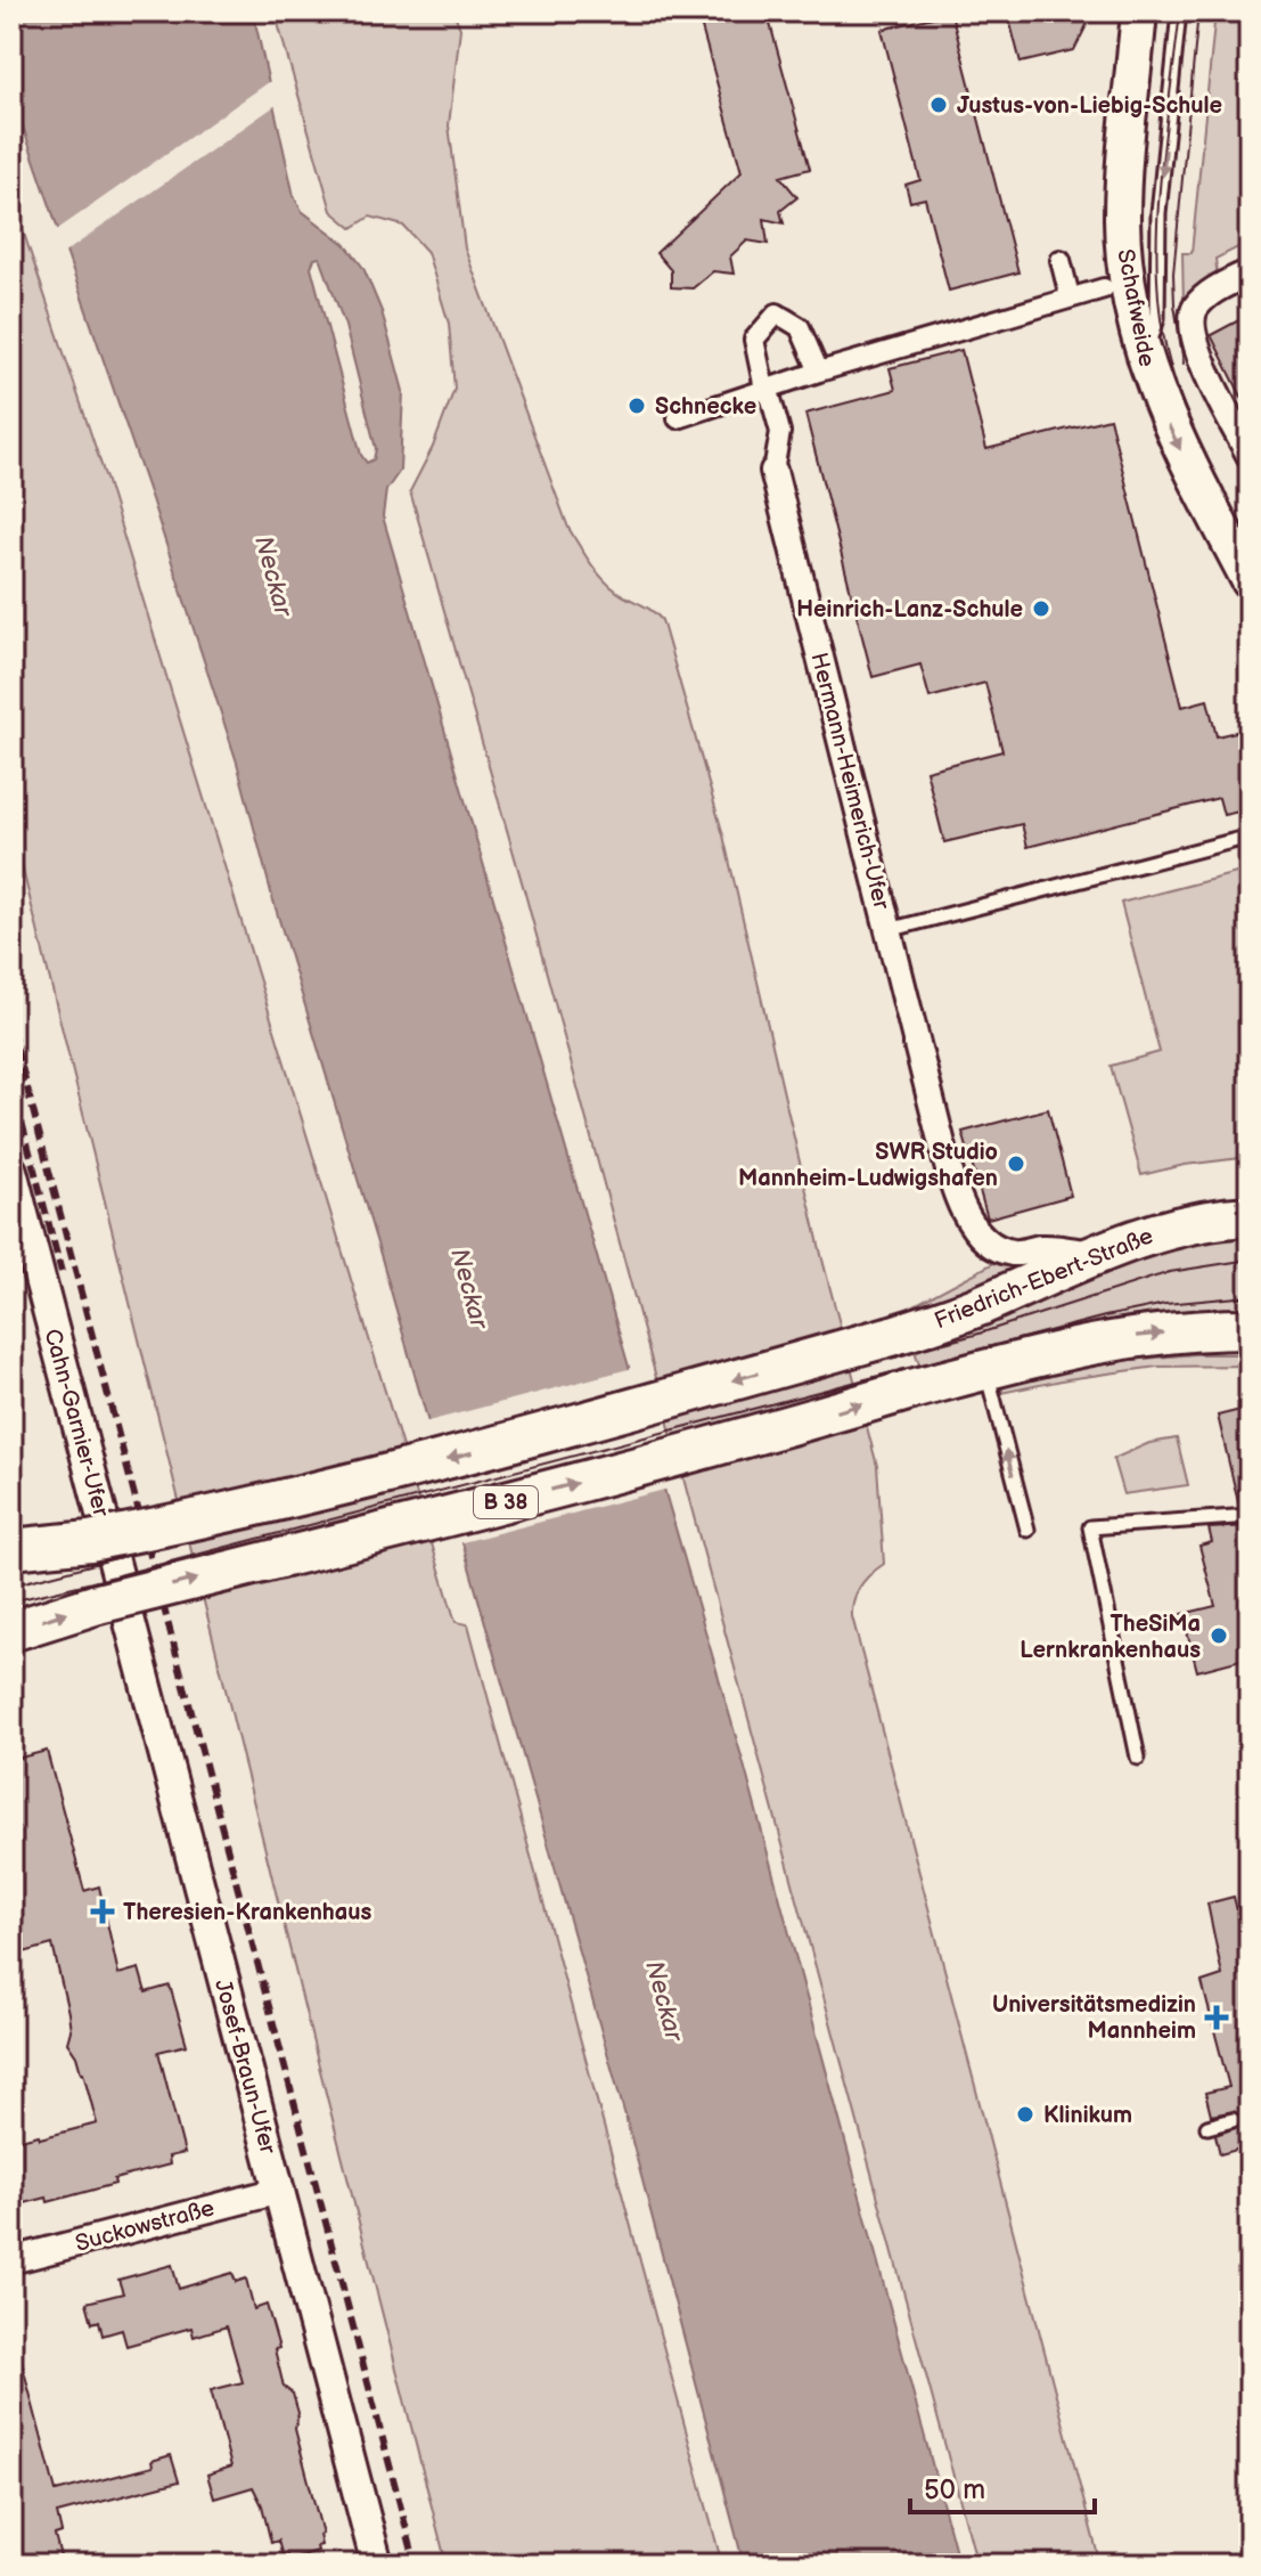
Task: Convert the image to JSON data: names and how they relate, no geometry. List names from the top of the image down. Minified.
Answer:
{"streets":{"main road":["Schafweide","Friedrich-Ebert-Straße","B 38"],"street":["Hermann-Heimerich-Ufer","Cahn-Garnier-Ufer","Josef-Braun-Ufer","Suckowstraße"]},"crossings":[["Hermann-Heimerich-Ufer","Friedrich-Ebert-Straße"],["Friedrich-Ebert-Straße","Cahn-Garnier-Ufer"],["Friedrich-Ebert-Straße","B 38"],["Friedrich-Ebert-Straße","Josef-Braun-Ufer"],["Cahn-Garnier-Ufer","B 38"],["Cahn-Garnier-Ufer","Josef-Braun-Ufer"],["B 38","Josef-Braun-Ufer"],["Josef-Braun-Ufer","Suckowstraße"]],"one_way":["Schafweide"],"water":["Neckar"],"places":{"other":["Justus-von-Liebig-Schule","Schnecke","Heinrich-Lanz-Schule","SWR Studio Mannheim-Ludwigshafen","TheSiMa Lernkrankenhaus","Klinikum"],"health":["Theresien-Krankenhaus","Universitätsmedizin Mannheim"]},"scale_bar":"50 m"}
